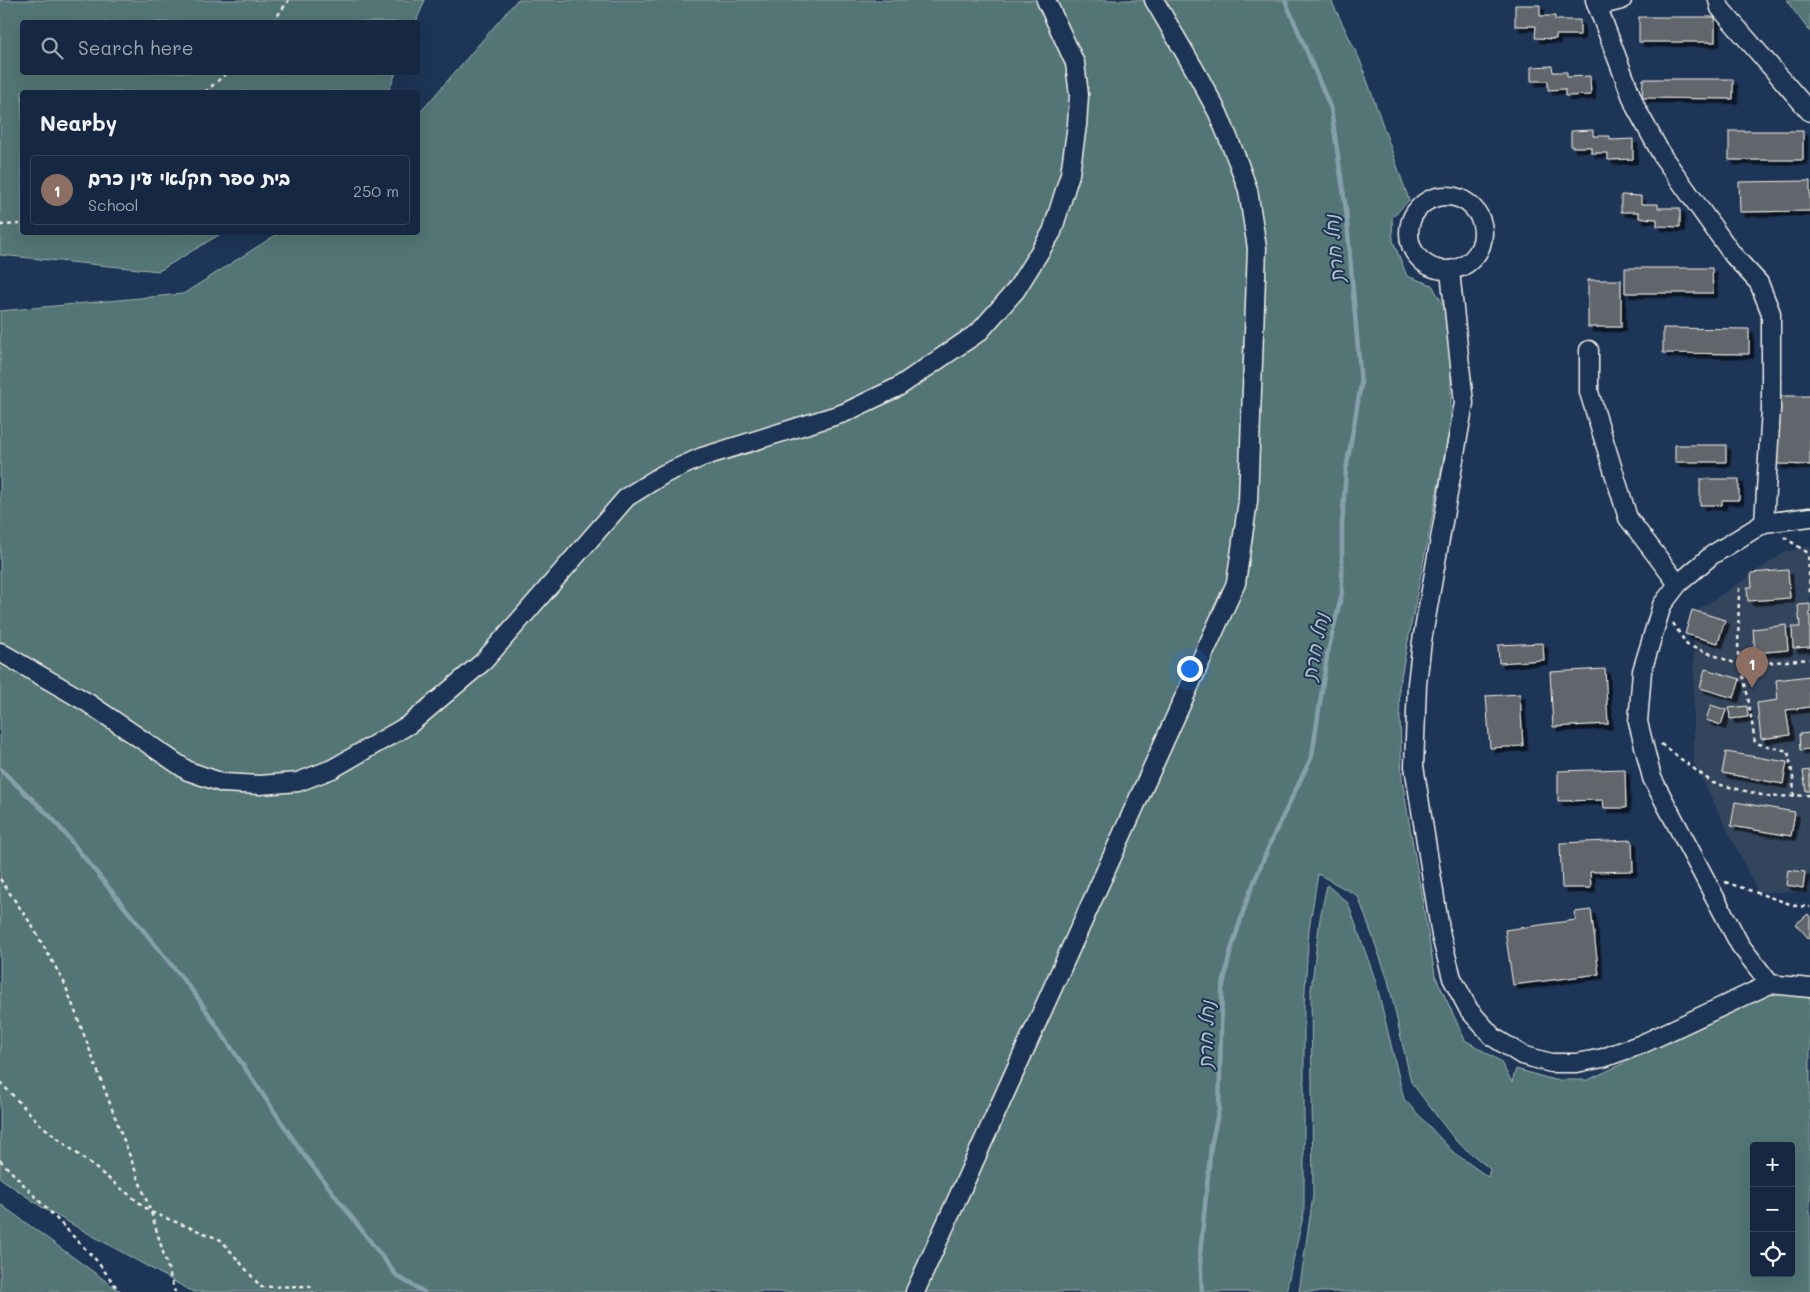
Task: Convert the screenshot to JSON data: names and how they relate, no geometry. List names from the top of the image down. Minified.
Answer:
{"water":["נחל חרת"],"page":{"search":"Search here","heading":"Nearby","list":[{"mark":"1","name":"בית ספר חקלאי עין כרם","note":"School","value":"250 m"}],"pins":"1","map_buttons":["+","−"]}}
